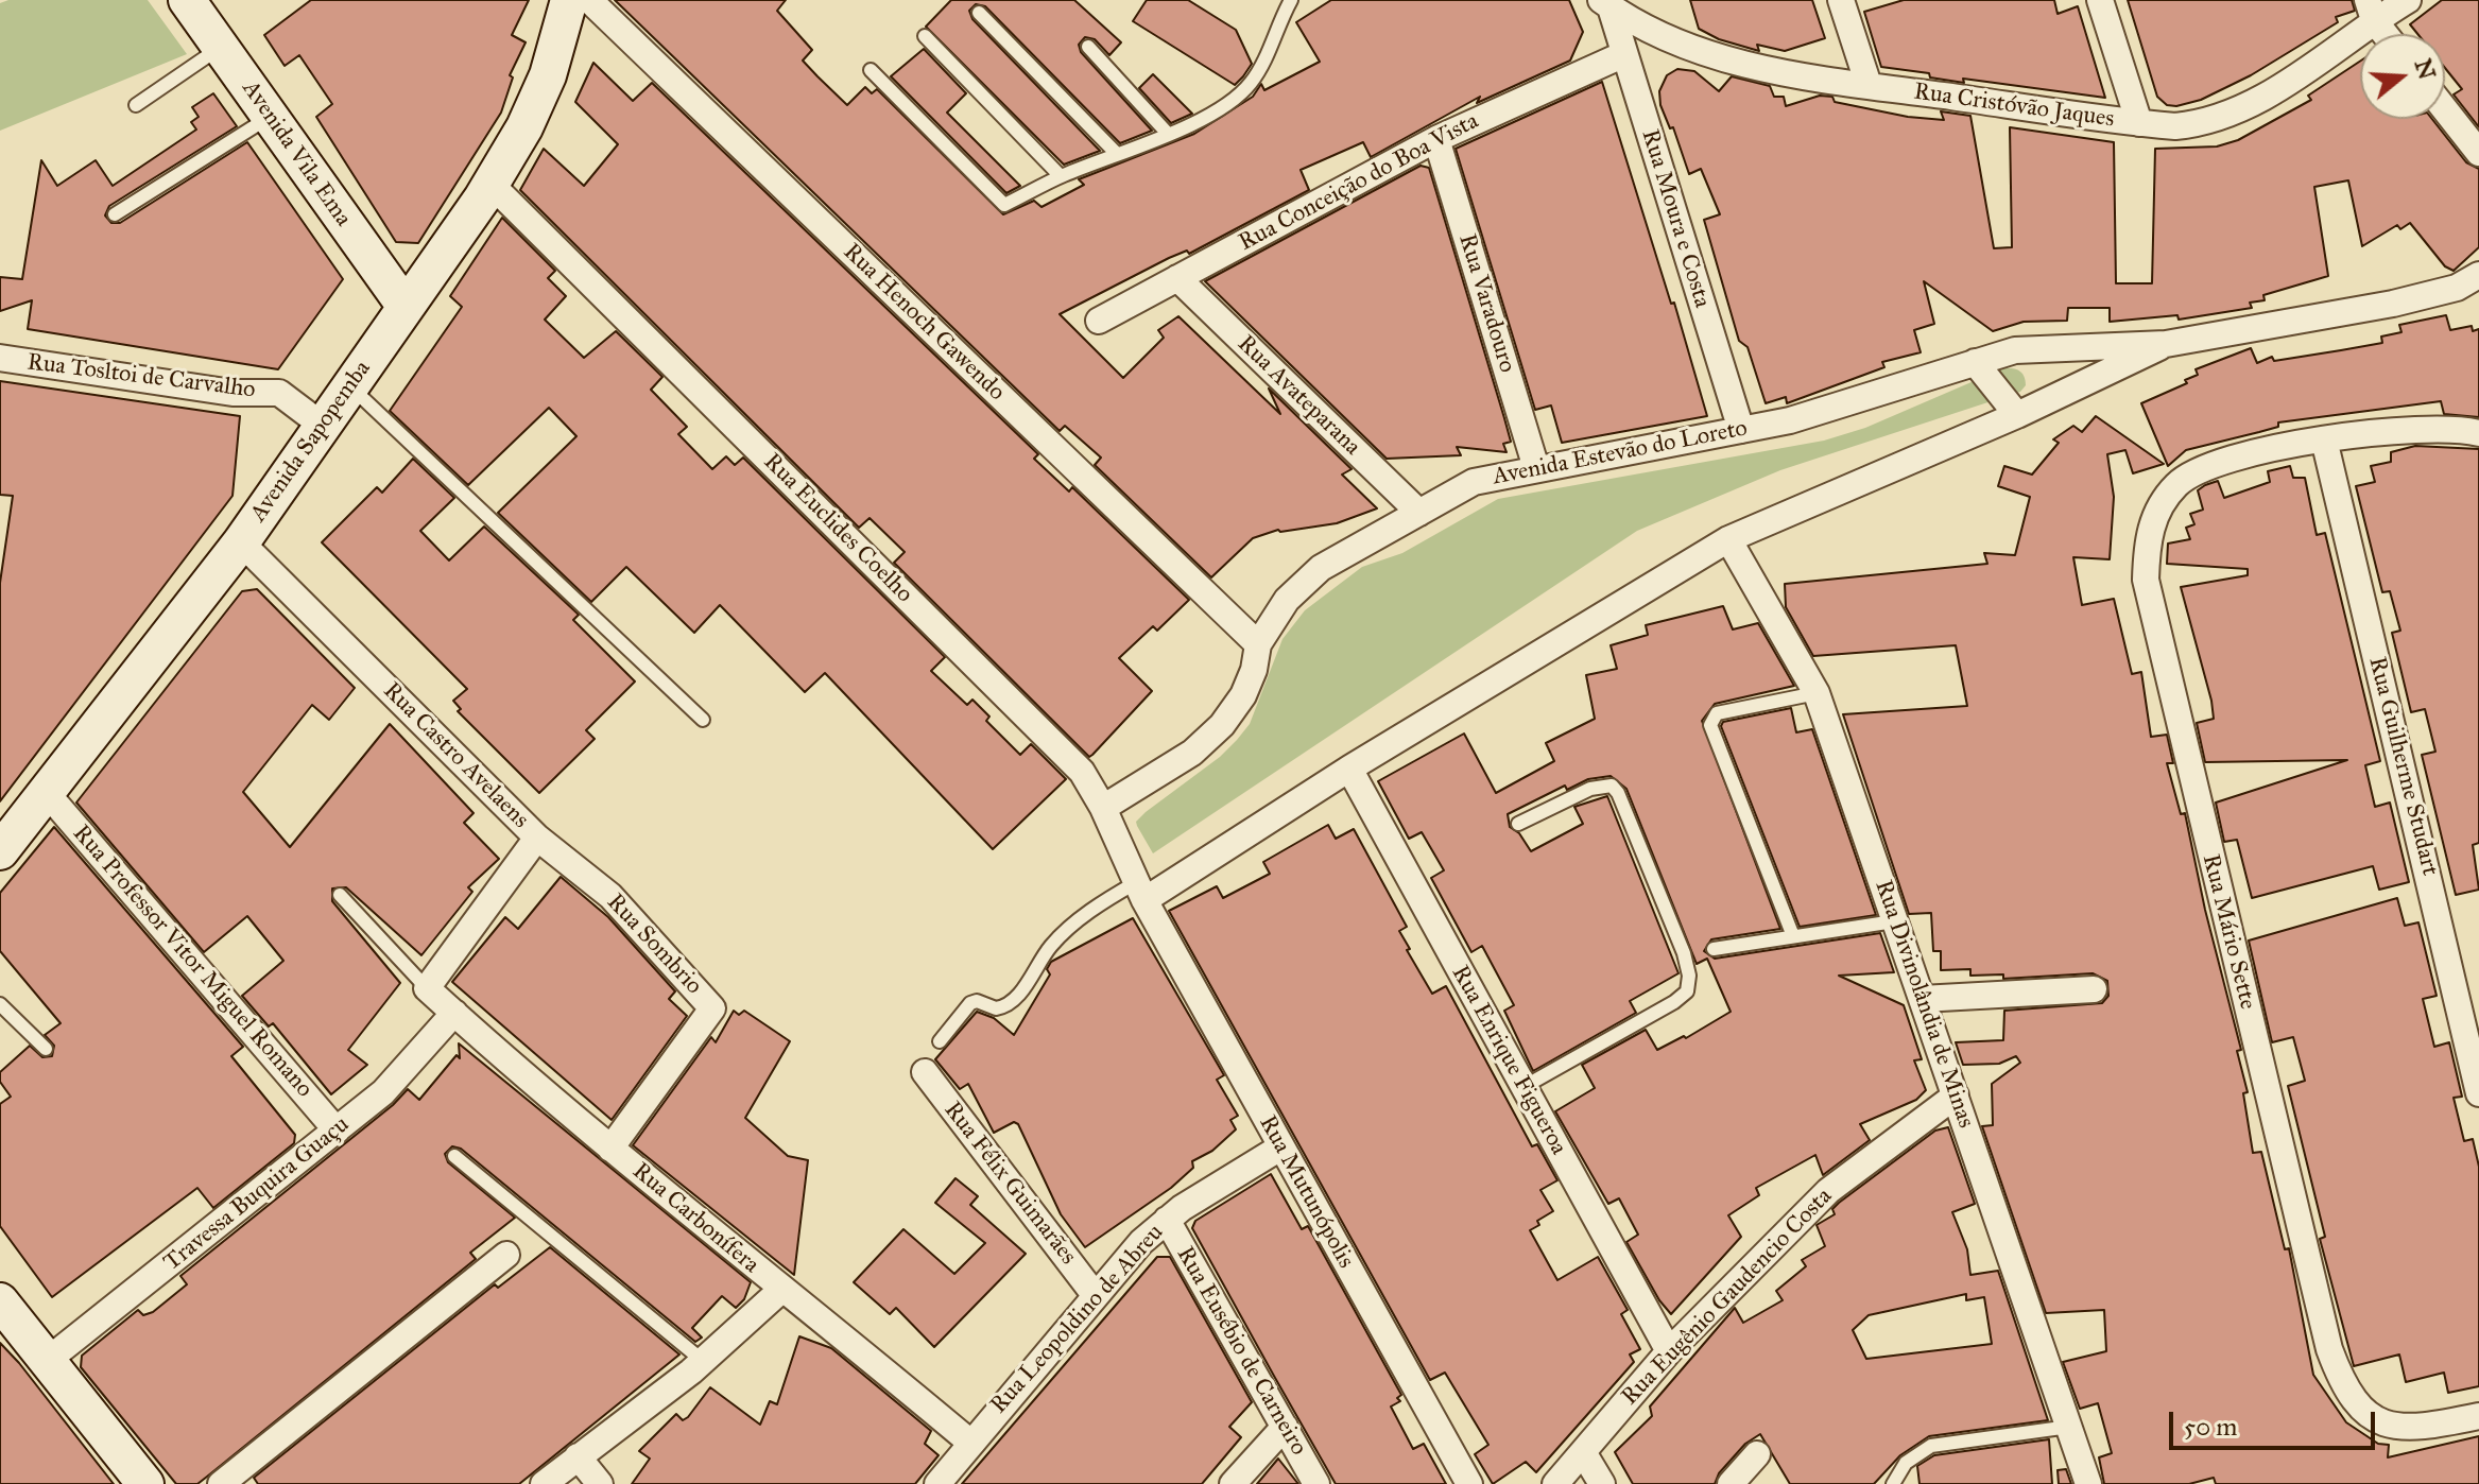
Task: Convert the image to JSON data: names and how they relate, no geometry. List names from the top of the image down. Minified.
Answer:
{"streets":{"main road":["Avenida Vila Ema","Avenida Sapopemba"],"street":["Rua Cristóvão Jaques","Rua Conceição do Boa Vista","Rua Moura e Costa","Rua Varadouro","Rua Henoch Gawendo","Rua Tosltoi de Carvalho","Rua Avateparana","Avenida Estevão do Loreto","Rua Euclides Coelho","Rua Castro Avelaens","Rua Guilherme Studart","Rua Mário Sette","Rua Sombrio","Rua Professor Vitor Miguel Romano","Rua Divinolândia de Minas","Rua Enrique Figueroa","Rua Félix Guimarães","Rua Mutunópolis","Travessa Buquira Guaçu","Rua Carbonífera","Rua Eugênio Gaudencio Costa","Rua Leopoldino de Abreu","Rua Eusébio de Carneiro"]},"crossings":[["Rua Cristóvão Jaques","Rua Moura e Costa"],["Avenida Vila Ema","Avenida Sapopemba"],["Rua Conceição do Boa Vista","Rua Moura e Costa"],["Rua Conceição do Boa Vista","Rua Varadouro"],["Rua Conceição do Boa Vista","Rua Avateparana"],["Rua Moura e Costa","Avenida Estevão do Loreto"],["Rua Varadouro","Avenida Estevão do Loreto"],["Rua Henoch Gawendo","Avenida Estevão do Loreto"],["Rua Tosltoi de Carvalho","Avenida Sapopemba"],["Rua Avateparana","Avenida Estevão do Loreto"],["Avenida Sapopemba","Rua Euclides Coelho"],["Avenida Sapopemba","Rua Castro Avelaens"],["Avenida Sapopemba","Rua Professor Vitor Miguel Romano"],["Avenida Estevão do Loreto","Rua Euclides Coelho"],["Avenida Estevão do Loreto","Rua Divinolândia de Minas"],["Avenida Estevão do Loreto","Rua Enrique Figueroa"],["Avenida Estevão do Loreto","Rua Mutunópolis"],["Rua Euclides Coelho","Rua Mutunópolis"],["Rua Castro Avelaens","Rua Sombrio"],["Rua Castro Avelaens","Rua Carbonífera"],["Rua Guilherme Studart","Rua Mário Sette"],["Rua Sombrio","Rua Carbonífera"],["Rua Professor Vitor Miguel Romano","Travessa Buquira Guaçu"],["Rua Divinolândia de Minas","Rua Eugênio Gaudencio Costa"],["Rua Enrique Figueroa","Rua Eugênio Gaudencio Costa"],["Rua Félix Guimarães","Rua Leopoldino de Abreu"],["Rua Mutunópolis","Rua Leopoldino de Abreu"],["Travessa Buquira Guaçu","Rua Carbonífera"],["Rua Carbonífera","Rua Leopoldino de Abreu"],["Rua Leopoldino de Abreu","Rua Eusébio de Carneiro"]],"scale_bar":"50 m","north":"right"}
